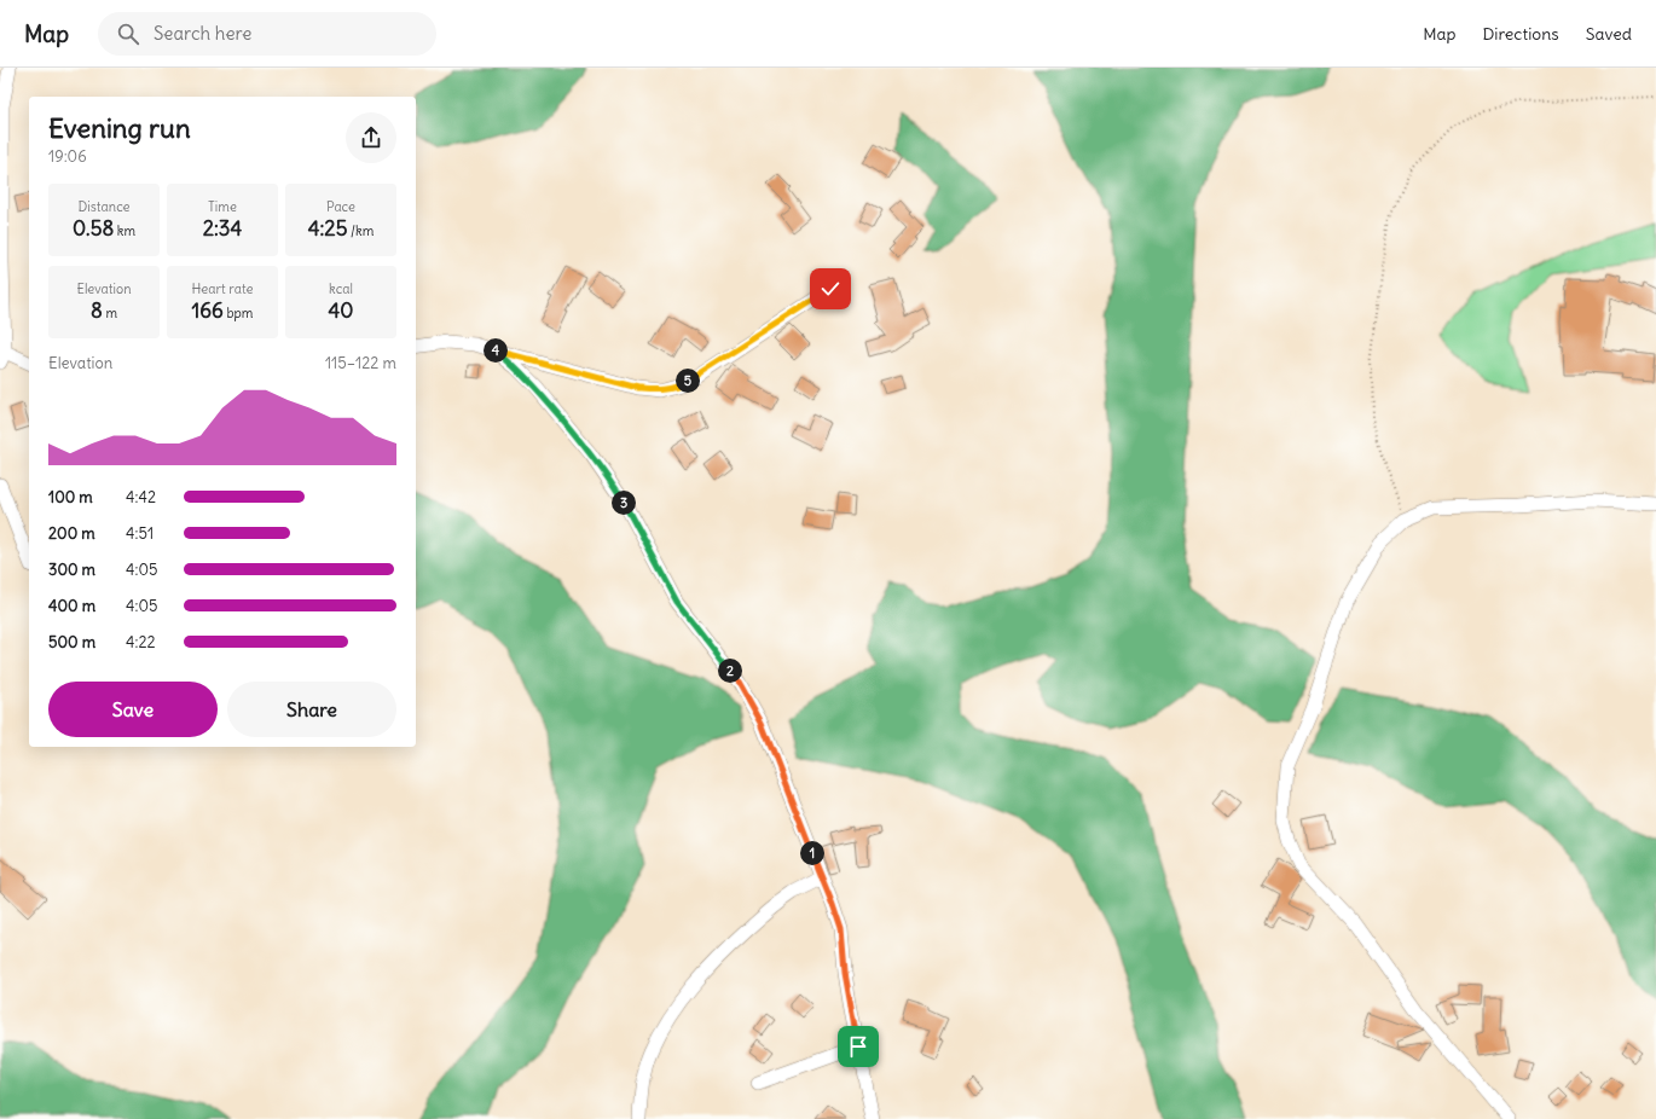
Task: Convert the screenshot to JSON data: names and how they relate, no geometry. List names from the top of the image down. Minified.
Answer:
{"page":{"header":"Map","search":"Search here","nav":["Map","Directions","Saved"],"heading":["Evening run","19:06"],"stats":[["Distance","0.58 km"],["Time","2:34"],["Pace","4:25 /km"],["Elevation","8 m"],["Heart rate","166 bpm"],["kcal","40"]],"pins":["4","5","3","2","1"],"chart":["Elevation","115–122 m"],"list":[{"name":"100 m","note":"4:42"},{"name":"200 m","note":"4:51"},{"name":"300 m","note":"4:05"},{"name":"400 m","note":"4:05"},{"name":"500 m","note":"4:22"}],"buttons":["Save","Share"]}}
